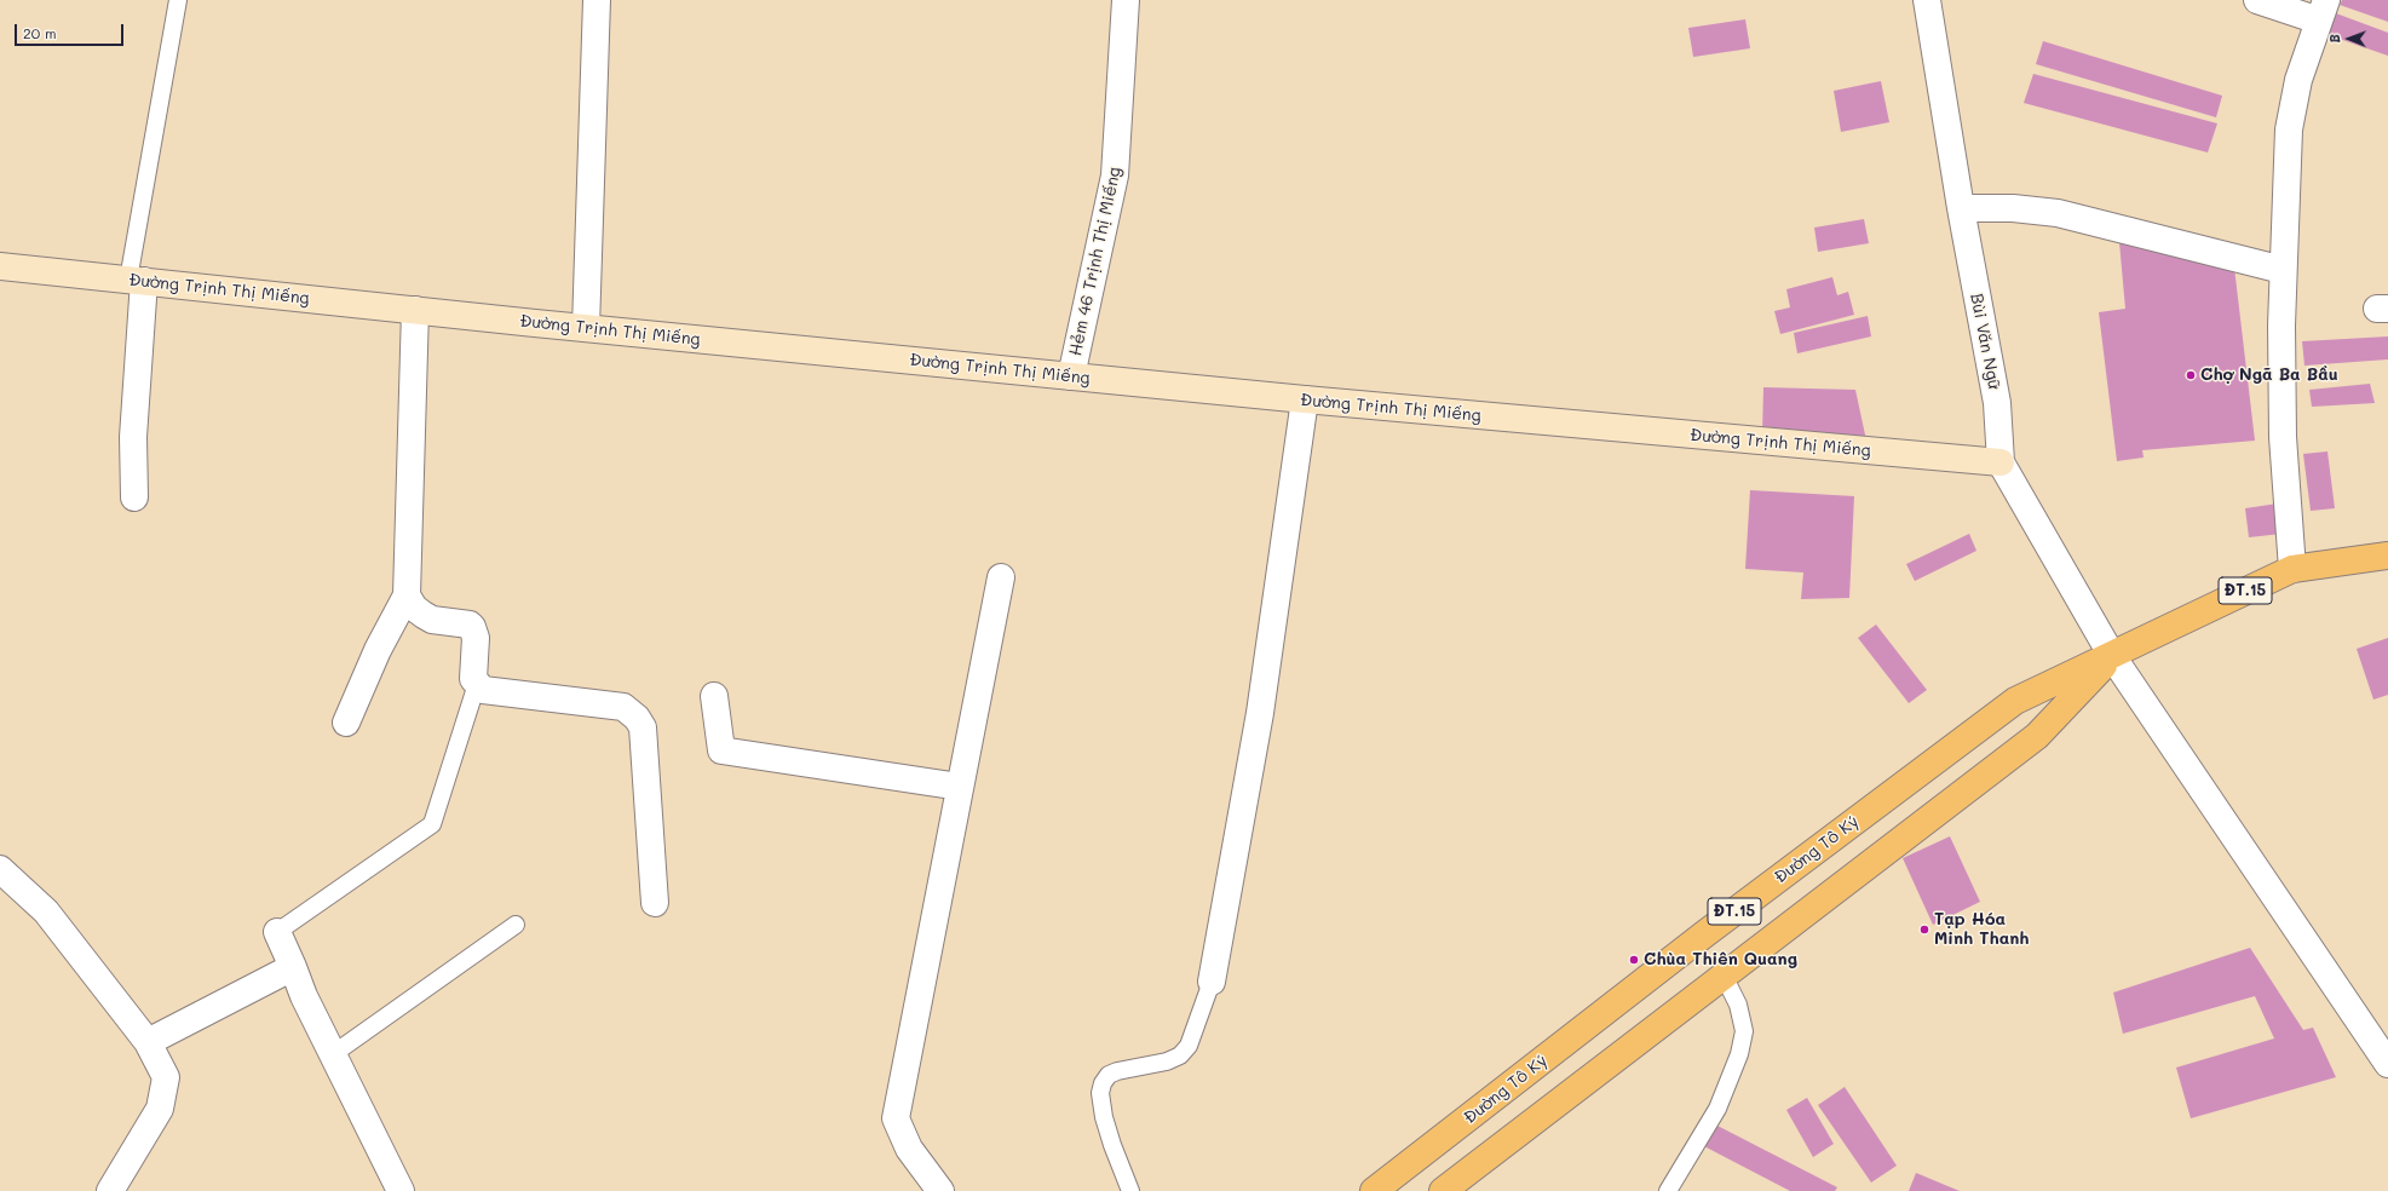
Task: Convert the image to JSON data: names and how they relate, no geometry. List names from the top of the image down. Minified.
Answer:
{"streets":{"main road":["Đường Trịnh Thị Miếng","ĐT.15","Đường Tô Ký"],"street":["Hẻm 46 Trịnh Thị Miếng","Bùi Văn Ngữ"]},"crossings":[["Hẻm 46 Trịnh Thị Miếng","Đường Trịnh Thị Miếng"],["Đường Trịnh Thị Miếng","Bùi Văn Ngữ"],["Bùi Văn Ngữ","Đường Tô Ký"]],"places":["Chợ Ngã Ba Bầu","Tạp Hóa Minh Thanh","Chùa Thiên Quang"],"scale_bar":"20 m","north":"left"}
